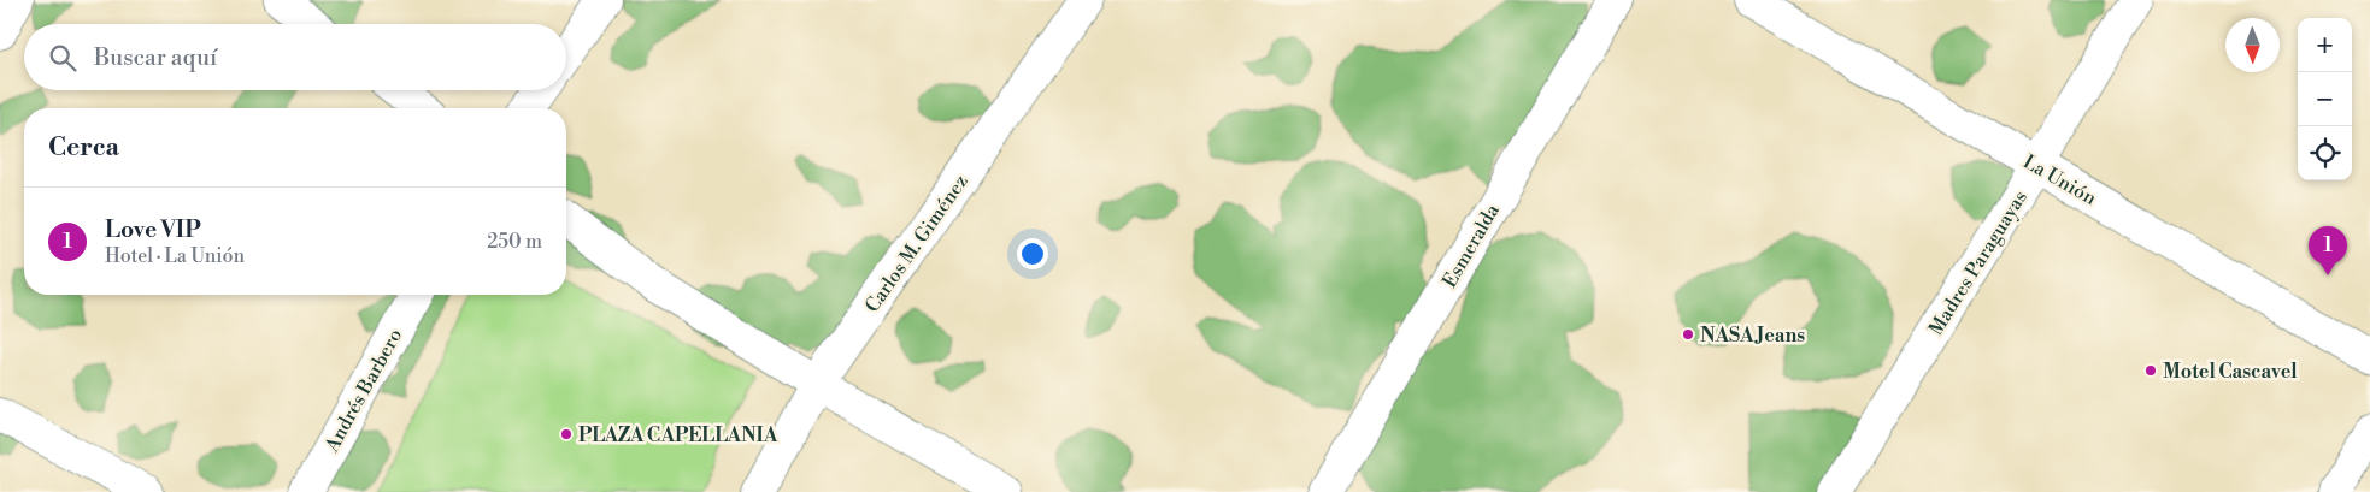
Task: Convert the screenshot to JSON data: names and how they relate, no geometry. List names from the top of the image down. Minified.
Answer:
{"streets":{"street":["La Unión","Carlos M. Giménez","Esmeralda","Madres Paraguayas","Andrés Barbero"]},"crossings":[["La Unión","Madres Paraguayas"]],"places":["NASA Jeans","Motel Cascavel","PLAZA CAPELLANIA"],"north":"bottom","page":{"map_buttons":["+","−"],"search":"Buscar aquí","heading":"Cerca","list":[{"mark":"1","name":"Love VIP","note":"Hotel · La Unión","value":"250 m"}],"pins":"1"}}
